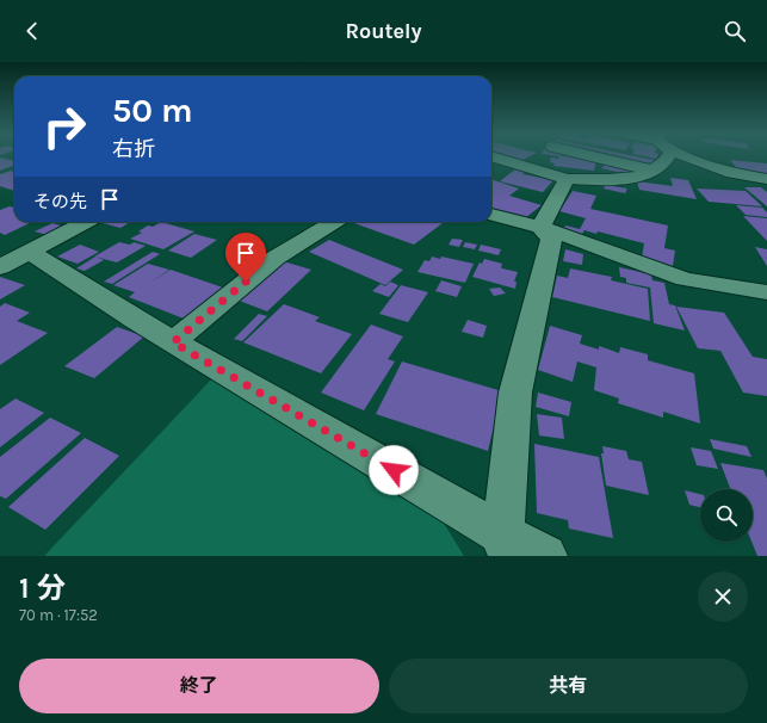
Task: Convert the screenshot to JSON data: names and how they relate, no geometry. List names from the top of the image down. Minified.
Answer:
{"page":{"header":"Routely","turn":["50 m","右折"],"then":"その先","heading":["1 分","70 m · 17:52"],"buttons":["終了","共有"]}}
